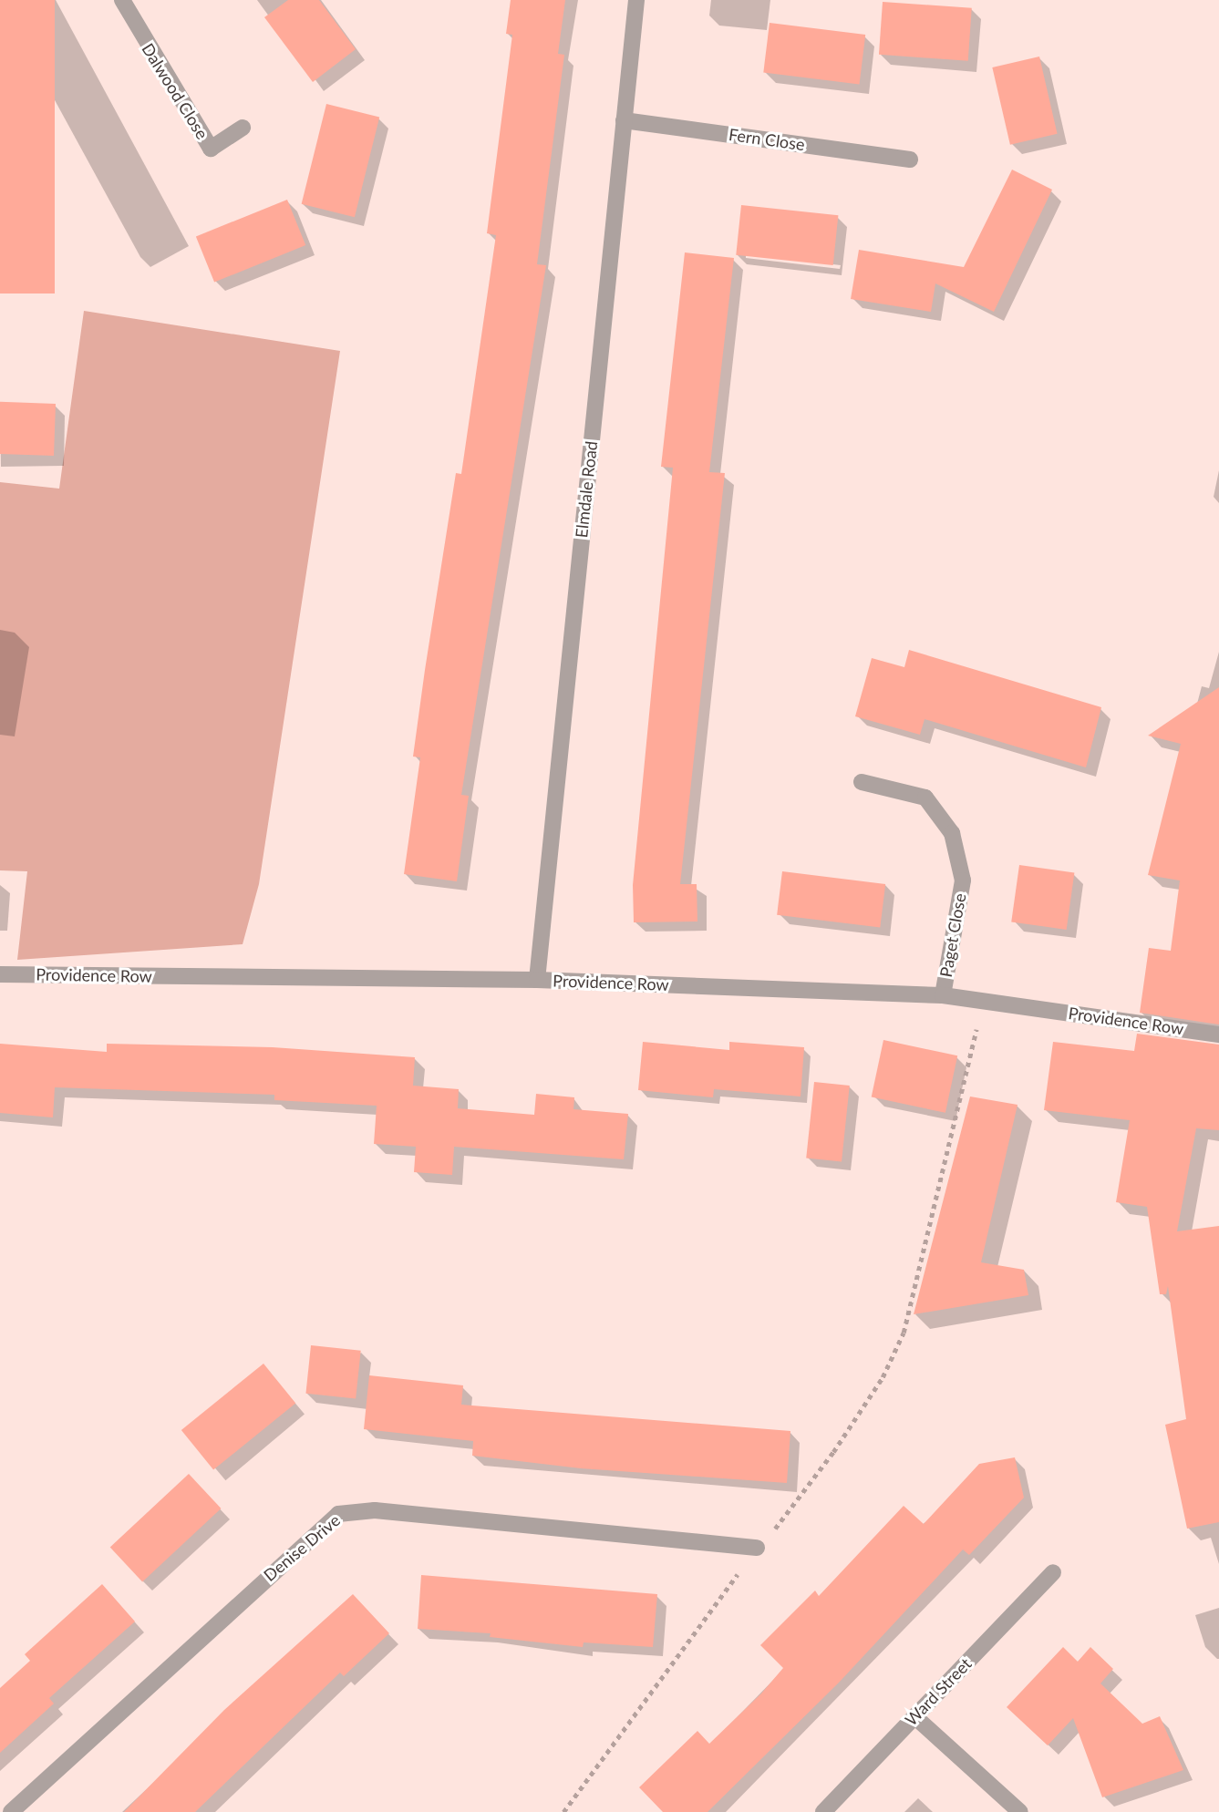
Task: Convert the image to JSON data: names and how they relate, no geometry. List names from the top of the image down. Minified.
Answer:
{"streets":{"street":["Dalwood Close","Fern Close","Elmdale Road","Paget Close","Providence Row","Denise Drive","Ward Street"]},"crossings":[["Fern Close","Elmdale Road"],["Elmdale Road","Providence Row"],["Paget Close","Providence Row"]]}
